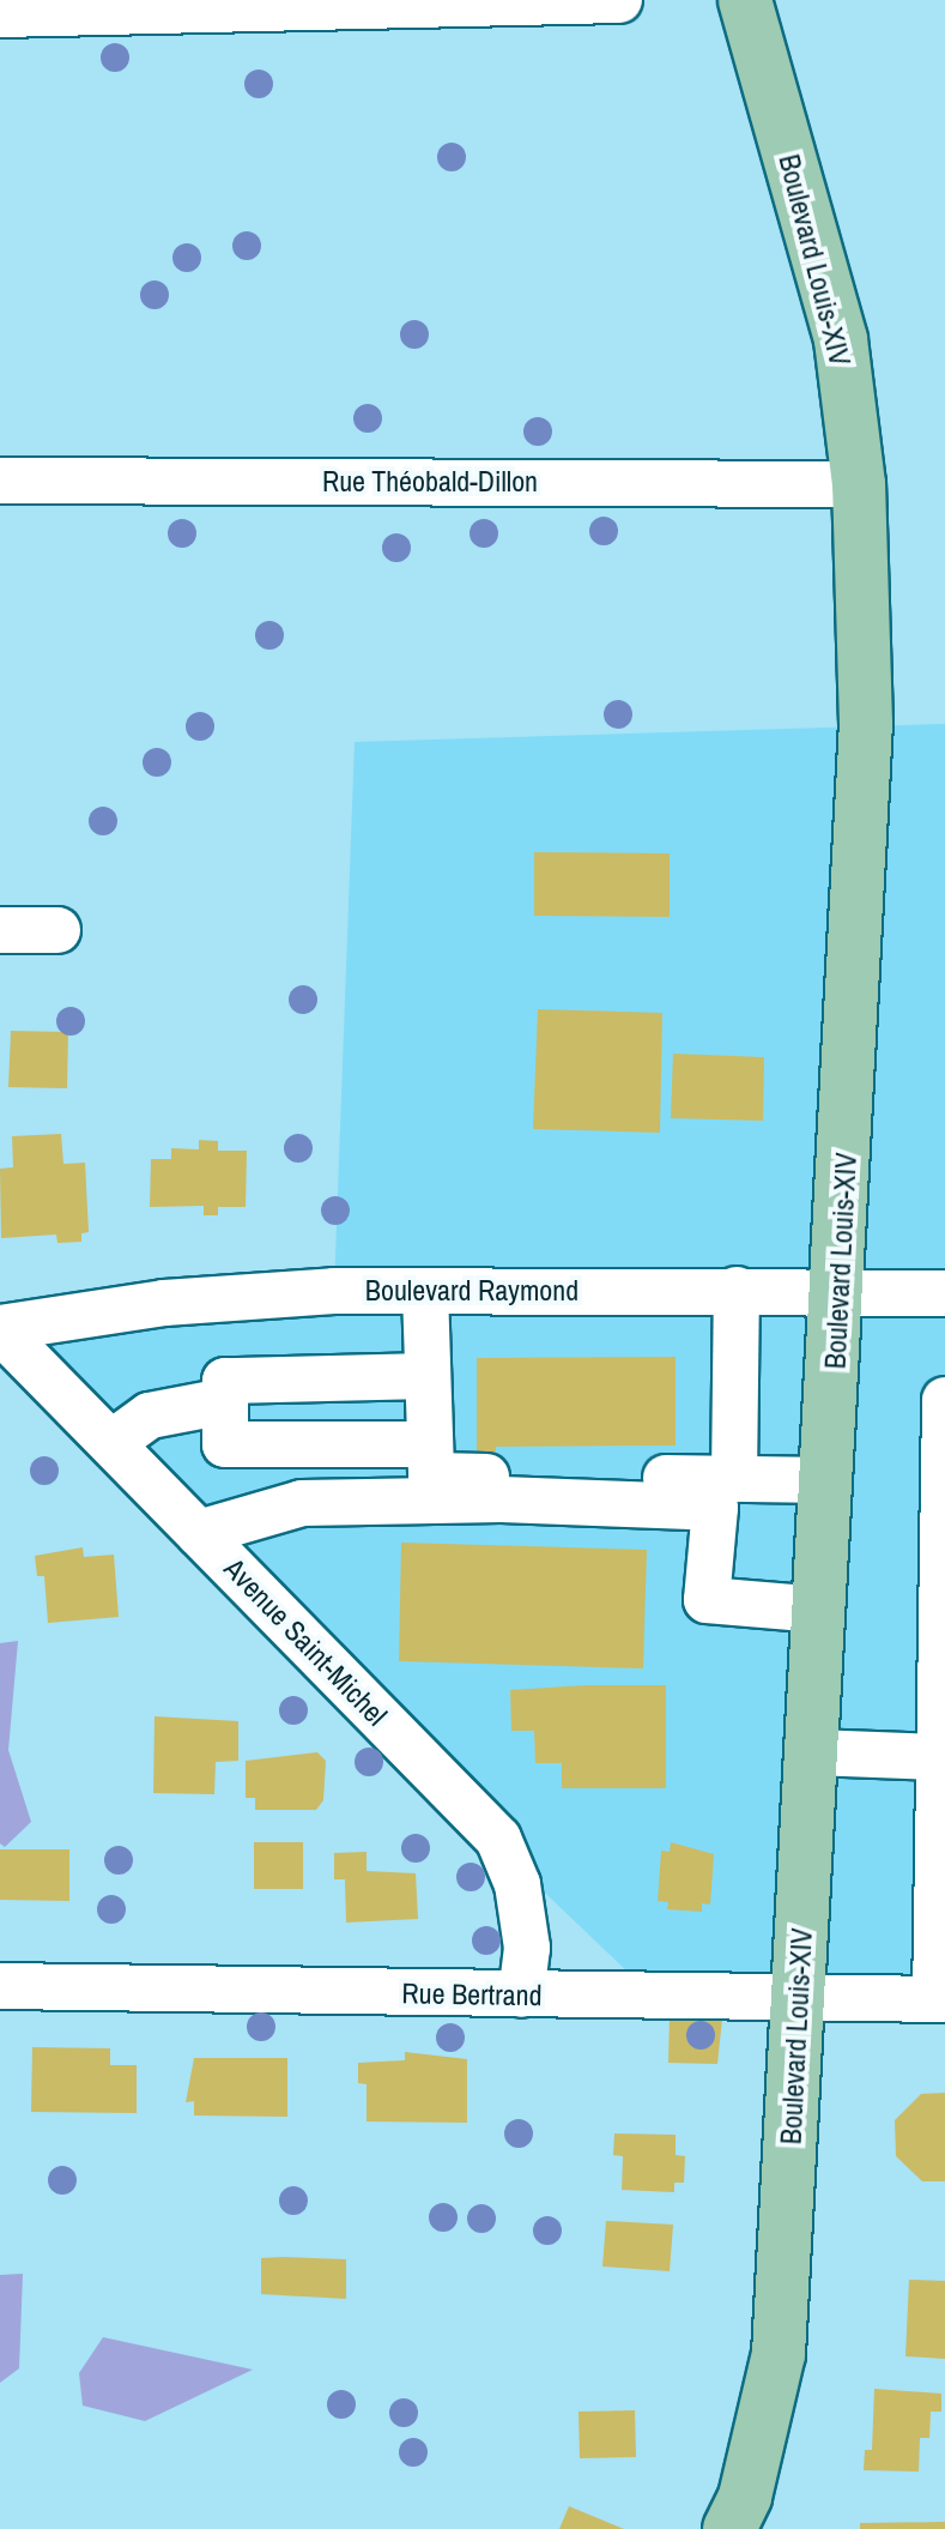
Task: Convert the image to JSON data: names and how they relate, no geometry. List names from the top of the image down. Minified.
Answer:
{"streets":{"main road":["Boulevard Louis-XIV"],"street":["Rue Théobald-Dillon","Boulevard Raymond","Avenue Saint-Michel","Rue Bertrand"]},"crossings":[["Boulevard Louis-XIV","Rue Théobald-Dillon"],["Boulevard Louis-XIV","Boulevard Raymond"],["Boulevard Louis-XIV","Rue Bertrand"],["Boulevard Raymond","Avenue Saint-Michel"],["Avenue Saint-Michel","Rue Bertrand"]]}
